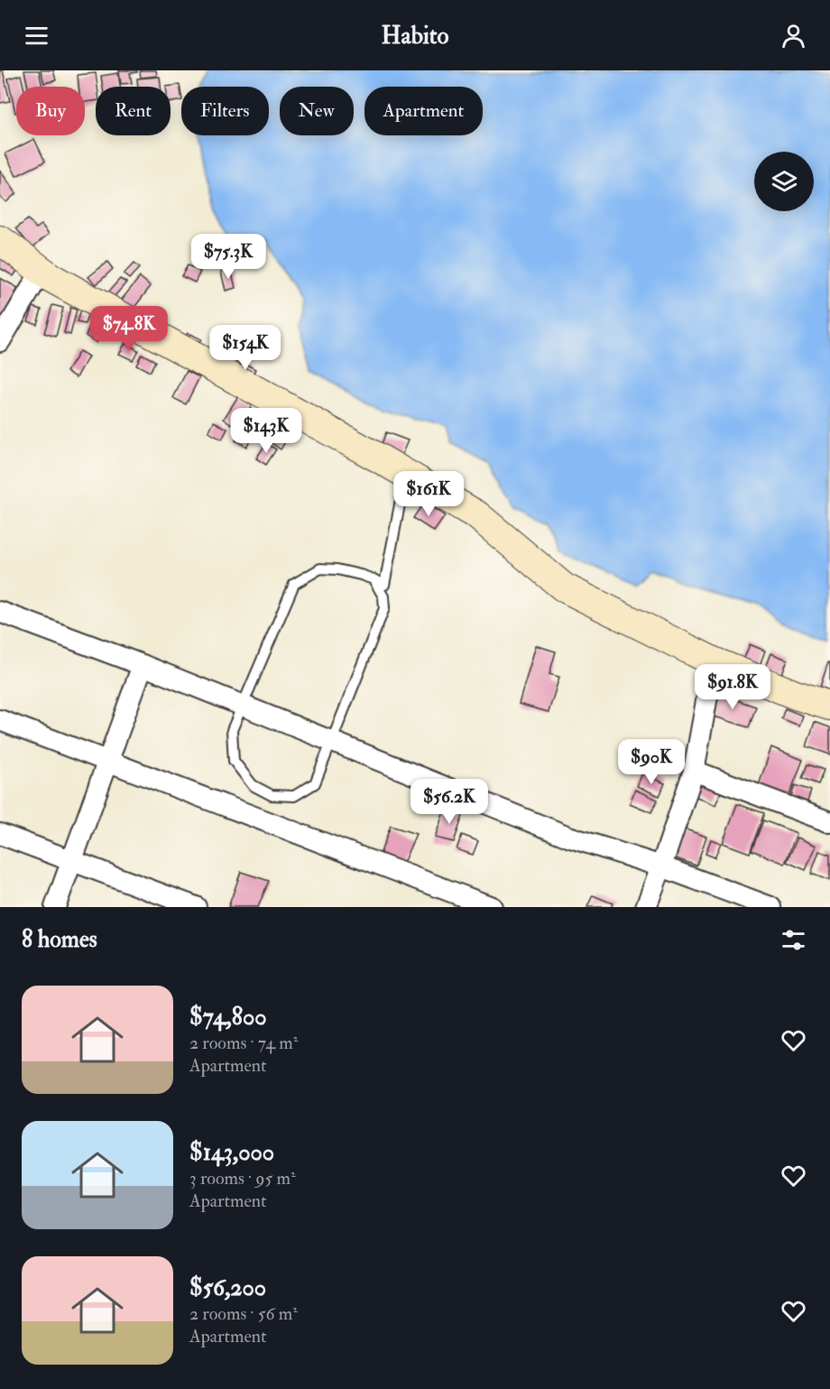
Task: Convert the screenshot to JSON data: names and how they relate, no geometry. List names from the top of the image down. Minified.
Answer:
{"page":{"header":"Habito","chip":["Buy","Rent","Filters","New","Apartment"],"price":["$75.3K","$74.8K","$154K","$143K","$161K","$91.8K","$90K","$56.2K"],"heading":"8 homes","list":[{"name":"$74,800","note":"2 rooms · 74 m² · Apartment"},{"name":"$143,000","note":"3 rooms · 95 m² · Apartment"},{"name":"$56,200","note":"2 rooms · 56 m² · Apartment"}]}}
